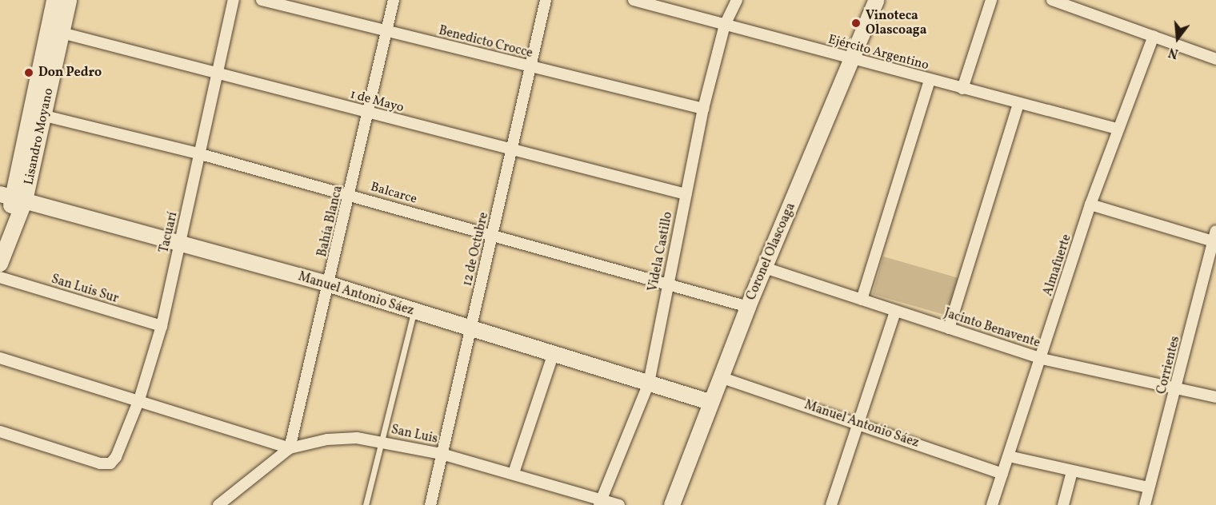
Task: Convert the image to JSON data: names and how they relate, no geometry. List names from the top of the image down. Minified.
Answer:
{"streets":{"street":["Benedicto Crocce","Ejército Argentino","1 de Mayo","Lisandro Moyano","Balcarce","Bahía Blanca","Tacuarí","12 de Octubre","Videla Castillo","Coronel Olascoaga","Almafuerte","San Luis Sur","Manuel Antonio Sáez","Jacinto Benavente","Corrientes","San Luis"]},"crossings":[["Benedicto Crocce","Bahía Blanca"],["Benedicto Crocce","12 de Octubre"],["Benedicto Crocce","Videla Castillo"],["Ejército Argentino","Videla Castillo"],["Ejército Argentino","Coronel Olascoaga"],["Ejército Argentino","Almafuerte"],["1 de Mayo","Lisandro Moyano"],["1 de Mayo","Bahía Blanca"],["1 de Mayo","Tacuarí"],["1 de Mayo","12 de Octubre"],["1 de Mayo","Videla Castillo"],["Lisandro Moyano","Balcarce"],["Lisandro Moyano","Manuel Antonio Sáez"],["Balcarce","Bahía Blanca"],["Balcarce","Tacuarí"],["Balcarce","12 de Octubre"],["Balcarce","Videla Castillo"],["Balcarce","Coronel Olascoaga"],["Bahía Blanca","Manuel Antonio Sáez"],["Bahía Blanca","San Luis"],["Tacuarí","San Luis Sur"],["Tacuarí","Manuel Antonio Sáez"],["12 de Octubre","Manuel Antonio Sáez"],["12 de Octubre","San Luis"],["Videla Castillo","Manuel Antonio Sáez"],["Videla Castillo","San Luis"],["Coronel Olascoaga","Manuel Antonio Sáez"],["Coronel Olascoaga","Jacinto Benavente"],["Almafuerte","Manuel Antonio Sáez"],["Almafuerte","Jacinto Benavente"],["Jacinto Benavente","Corrientes"]],"places":["Vinoteca Olascoaga","Don Pedro"],"north":"bottom"}
